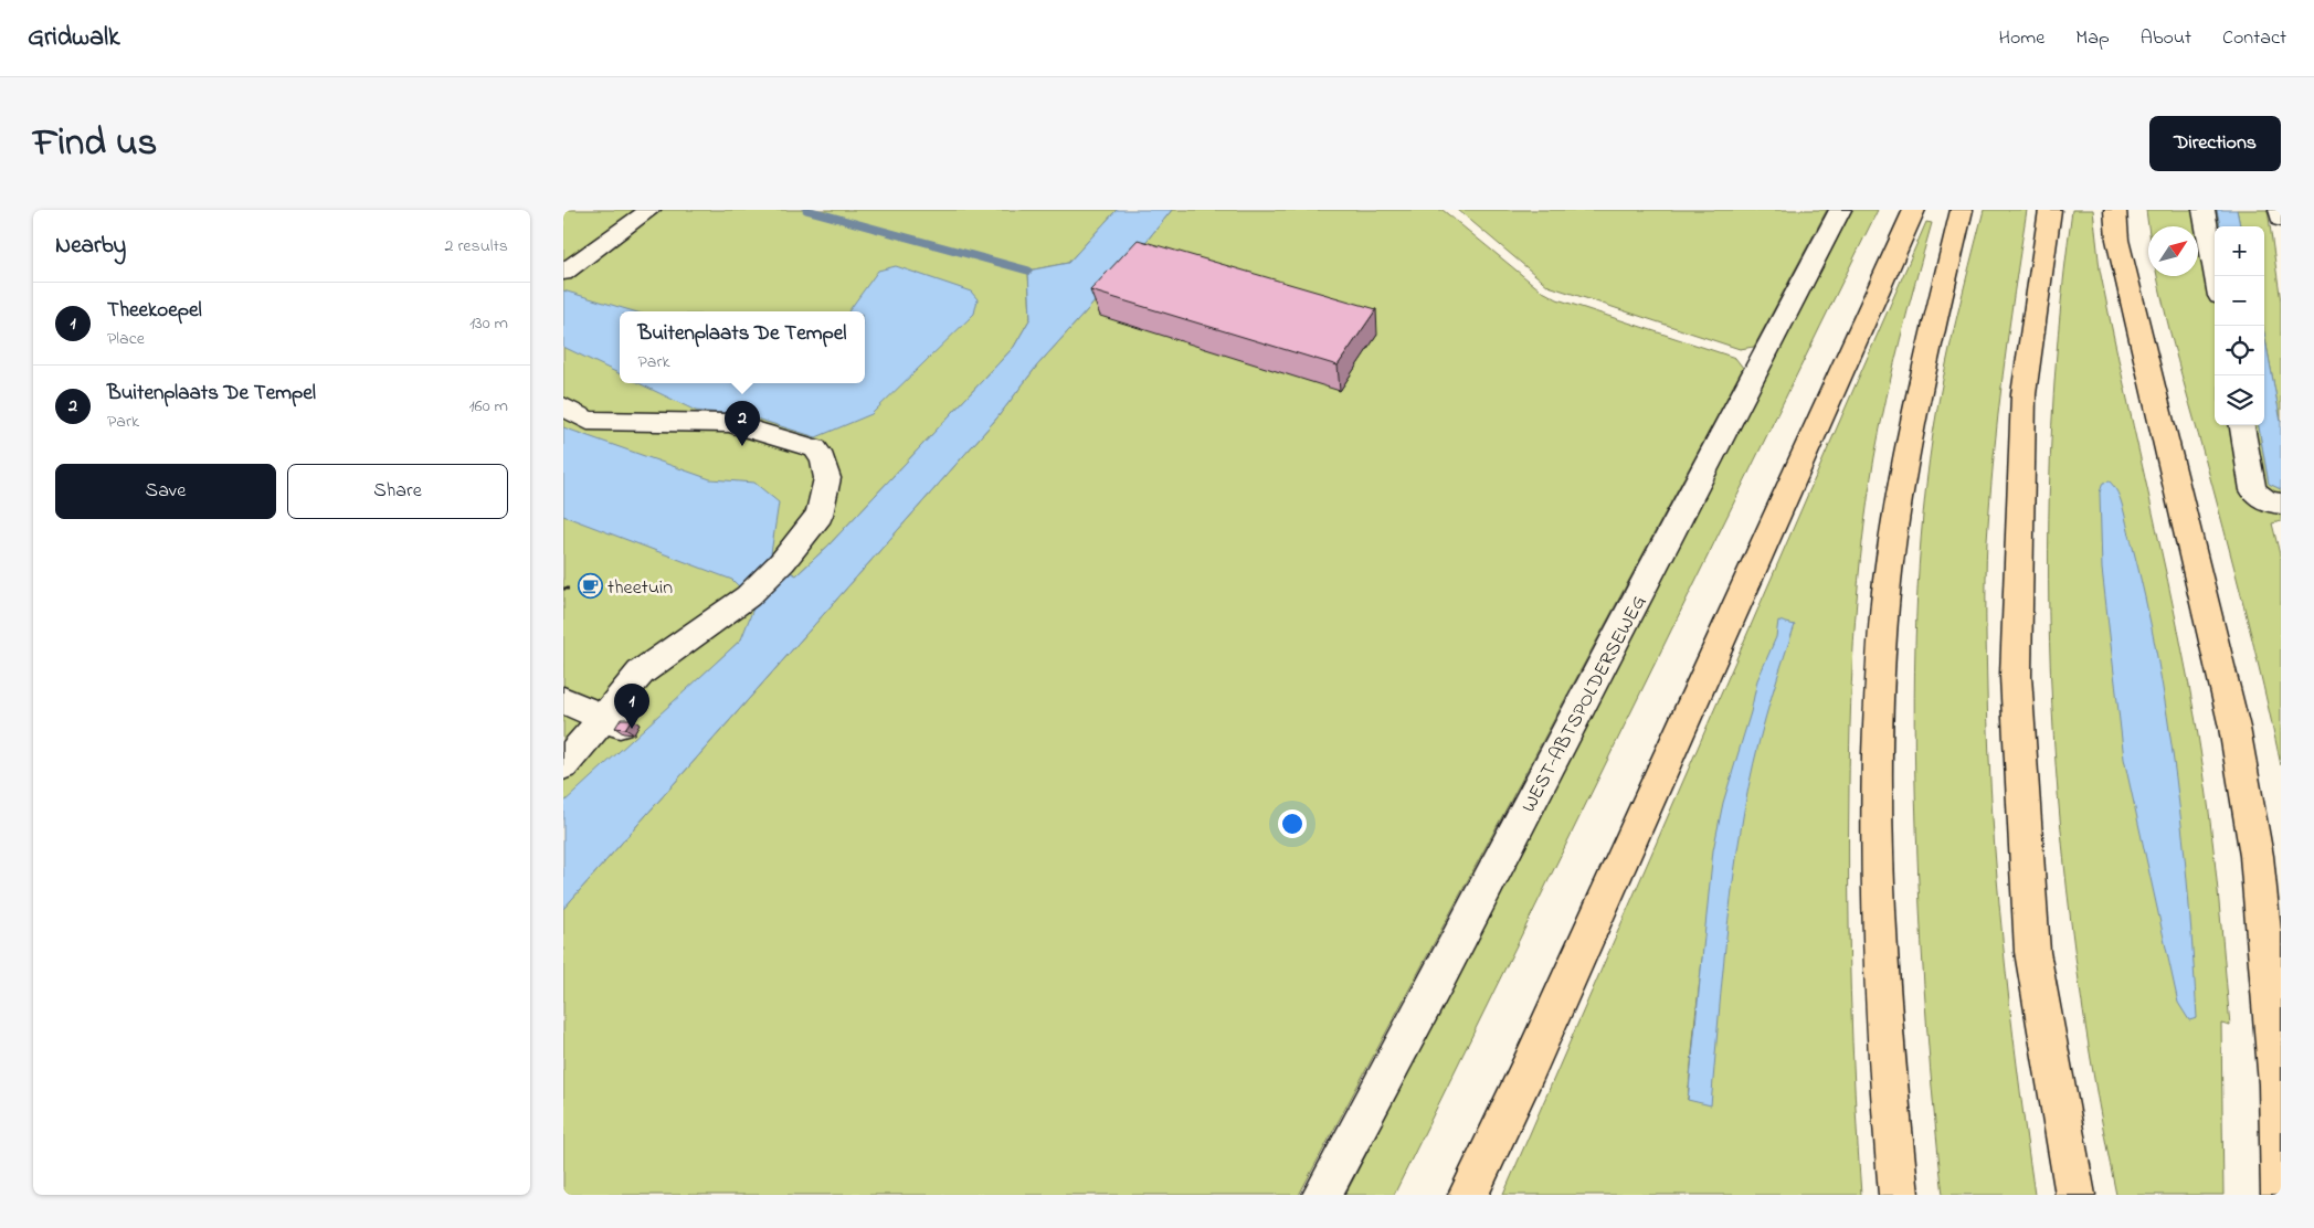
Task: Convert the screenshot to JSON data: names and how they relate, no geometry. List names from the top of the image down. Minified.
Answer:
{"streets":{"street":["WEST-ABTSPOLDERSEWEG"]},"places":{"cafe":["theetuin"]},"north":"top right","page":{"header":"Gridwalk","nav":["Home","Map","About","Contact"],"title":"Find us","buttons":["Directions",["Save","Share"]],"heading":["Nearby","2 results"],"map_buttons":["+","−"],"list":[{"mark":"1","name":"Theekoepel","note":"Place","value":"130 m"},{"mark":"2","name":"Buitenplaats De Tempel","note":"Park","value":"160 m"}],"popup":["Buitenplaats De Tempel","Park"],"pins":["2","1"]}}
